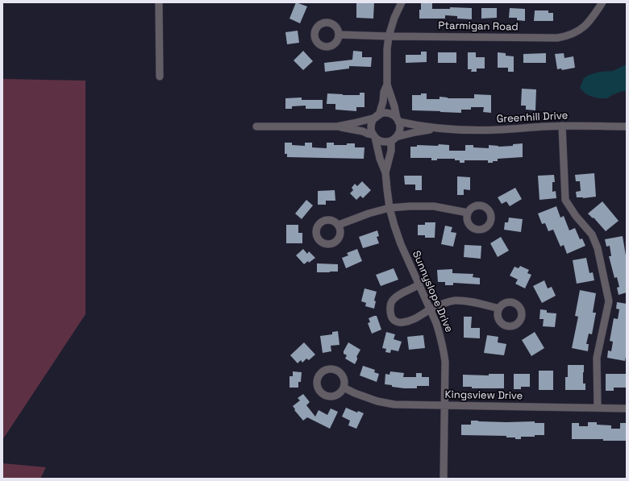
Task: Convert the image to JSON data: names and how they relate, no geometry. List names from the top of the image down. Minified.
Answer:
{"streets":{"street":["Ptarmigan Road","Greenhill Drive","Sunnyslope Drive","Kingsview Drive"]},"crossings":[["Greenhill Drive","Sunnyslope Drive"],["Sunnyslope Drive","Kingsview Drive"]]}
